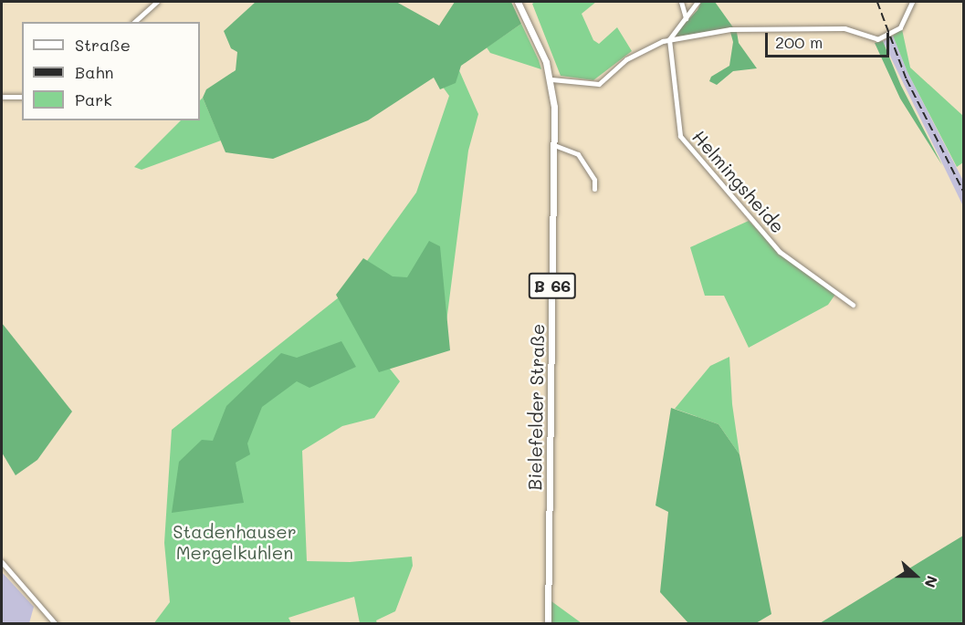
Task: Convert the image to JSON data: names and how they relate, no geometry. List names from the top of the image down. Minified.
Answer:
{"streets":{"main road":["B 66","Bielefelder Straße"],"street":["Helmingsheide"]},"parks":["Stadenhauser Mergelkuhlen"],"legend":["Straße","Bahn","Park"],"scale_bar":"200 m","north":"right"}
